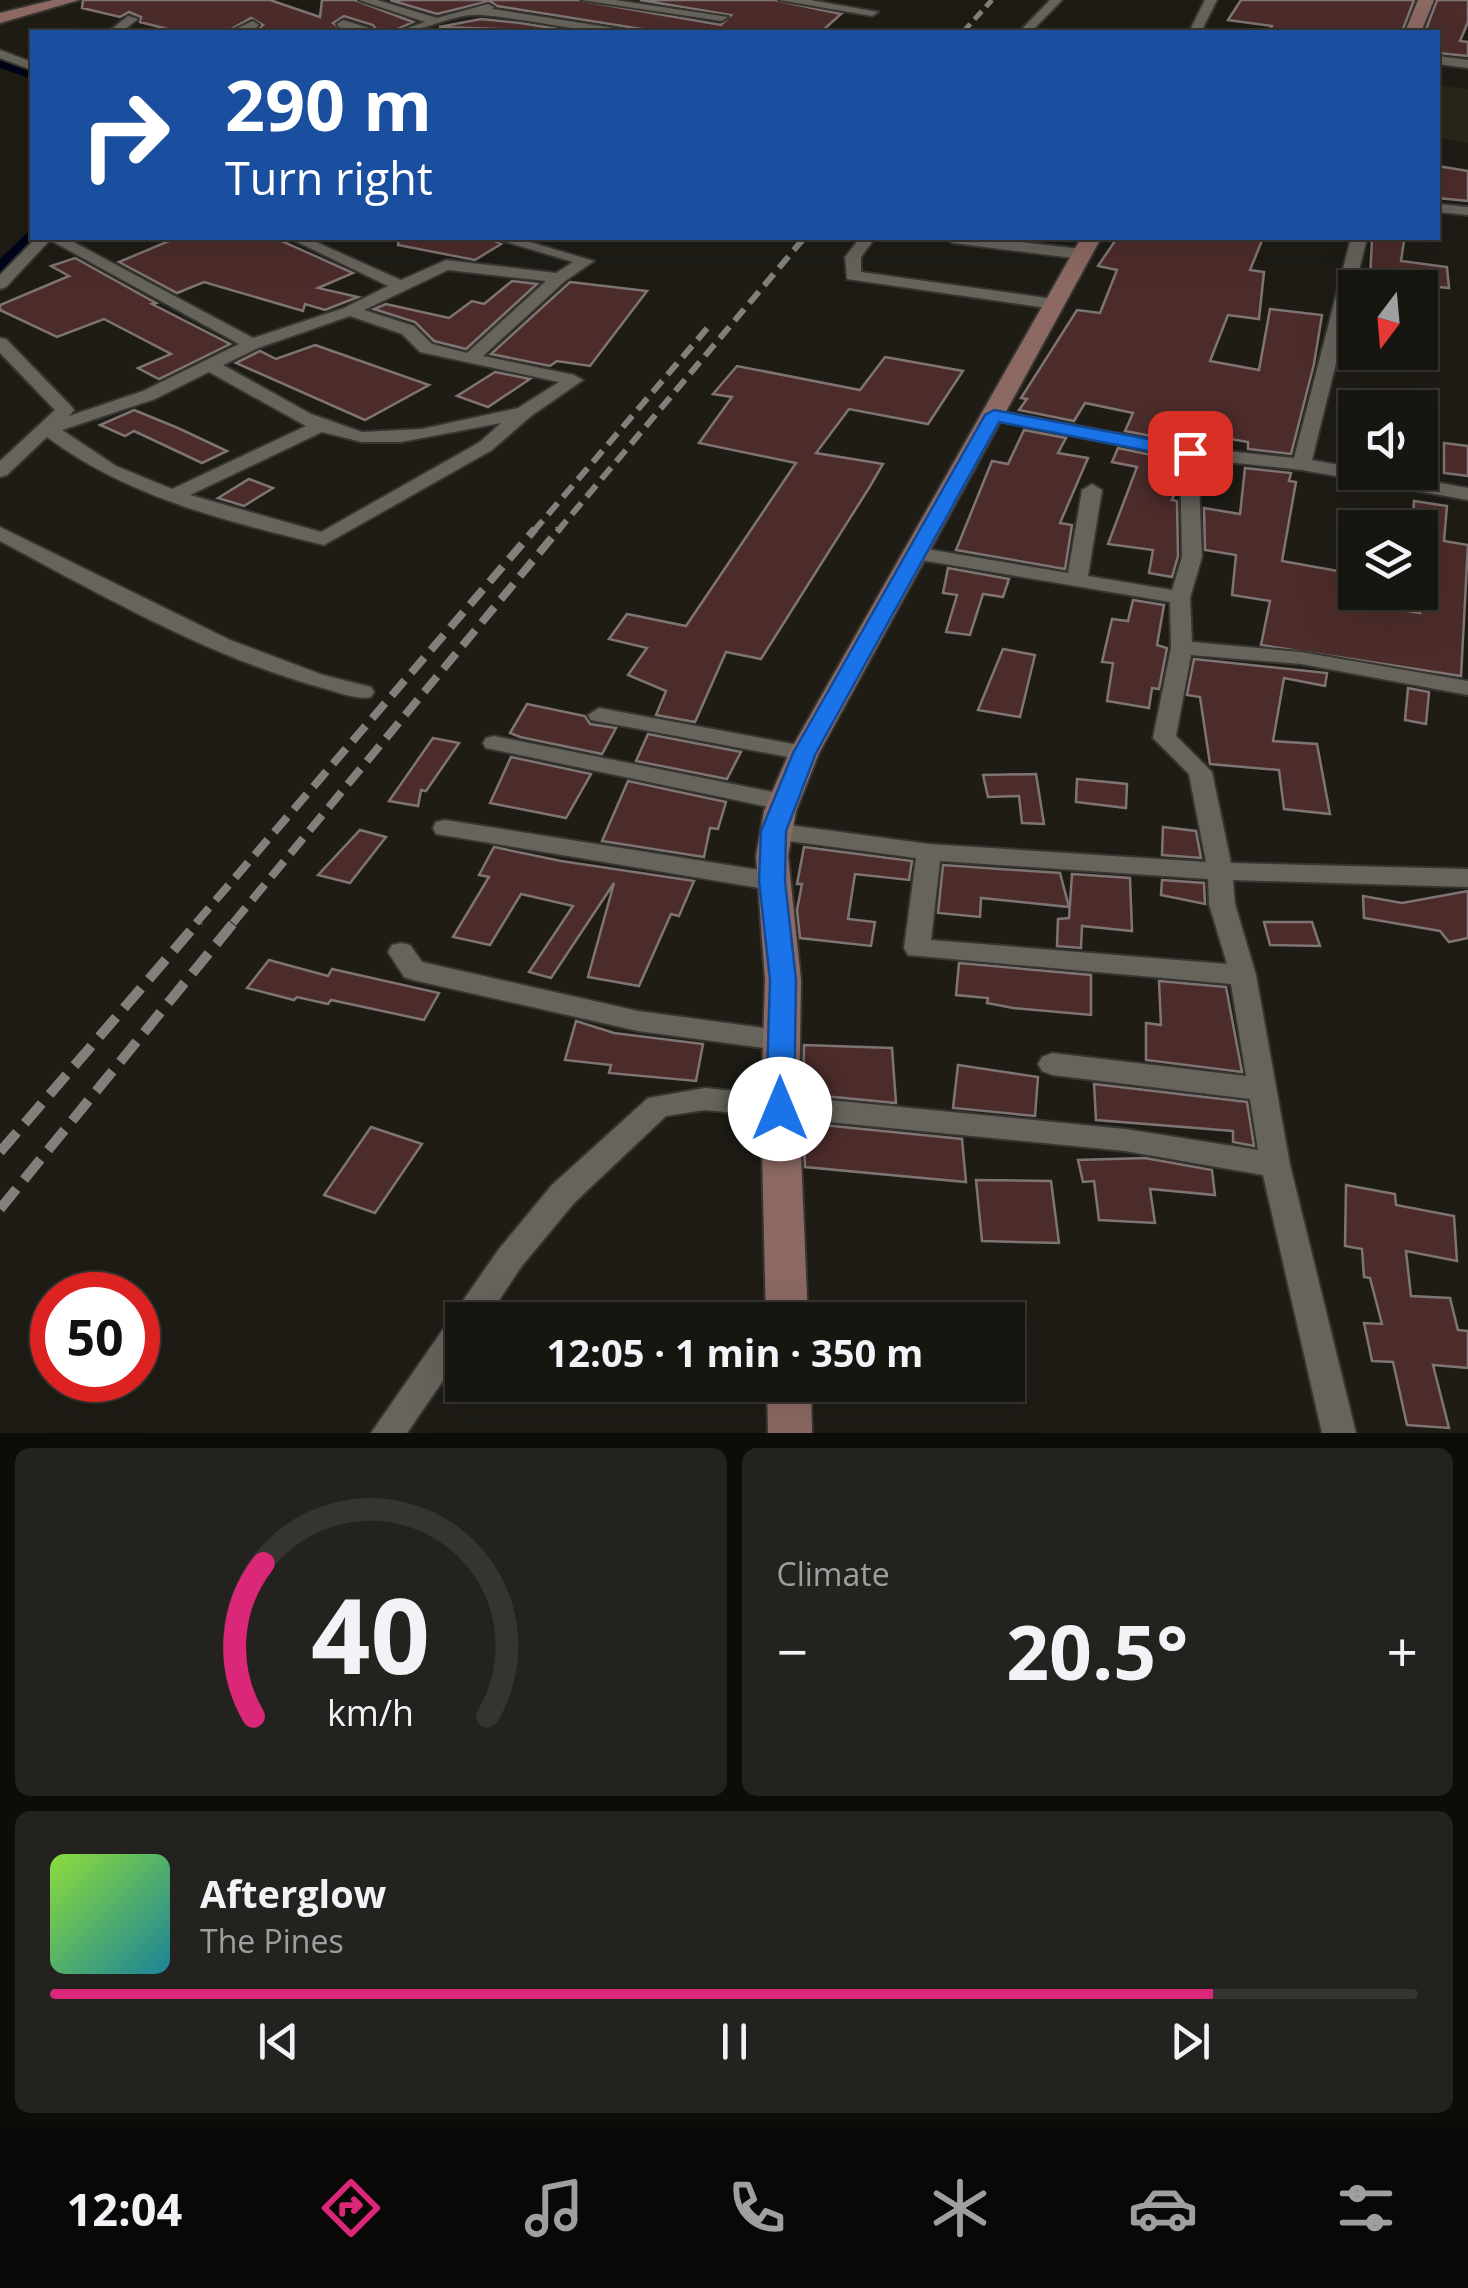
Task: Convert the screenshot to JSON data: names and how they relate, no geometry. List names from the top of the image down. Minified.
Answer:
{"north":"bottom","page":{"turn":["290 m","Turn right"],"limit":"50","trip":"12:05 · 1 min · 350 m","tile":"Climate","heat":["−","20.5°","+"],"song":["Afterglow","The Pines"],"tabs":"12:04","gauge":["40","km/h"]}}
